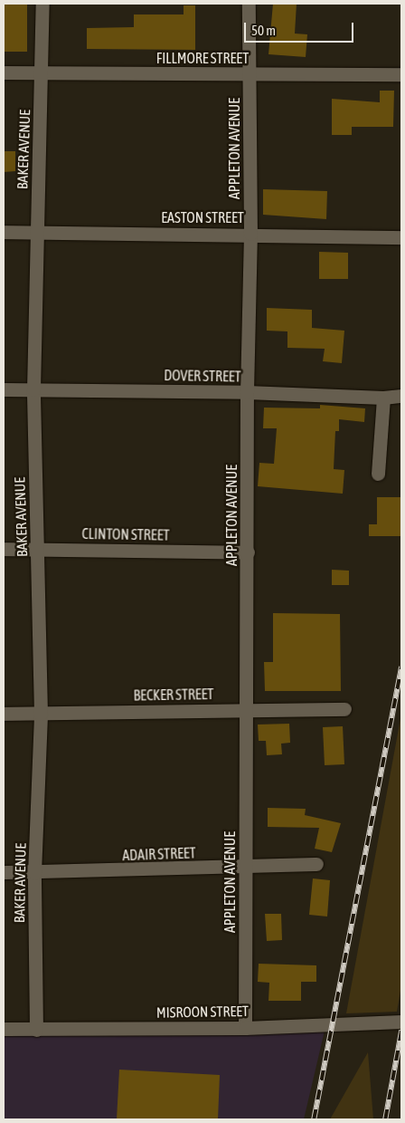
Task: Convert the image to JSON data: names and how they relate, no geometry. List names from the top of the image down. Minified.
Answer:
{"streets":{"street":["FILLMORE STREET","APPLETON AVENUE","BAKER AVENUE","EASTON STREET","DOVER STREET","CLINTON STREET","BECKER STREET","ADAIR STREET","MISROON STREET"]},"crossings":[["FILLMORE STREET","APPLETON AVENUE"],["FILLMORE STREET","BAKER AVENUE"],["APPLETON AVENUE","EASTON STREET"],["APPLETON AVENUE","DOVER STREET"],["APPLETON AVENUE","CLINTON STREET"],["APPLETON AVENUE","BECKER STREET"],["APPLETON AVENUE","ADAIR STREET"],["APPLETON AVENUE","MISROON STREET"],["BAKER AVENUE","EASTON STREET"],["BAKER AVENUE","DOVER STREET"],["BAKER AVENUE","CLINTON STREET"],["BAKER AVENUE","BECKER STREET"],["BAKER AVENUE","ADAIR STREET"],["BAKER AVENUE","MISROON STREET"]],"scale_bar":"50 m"}
